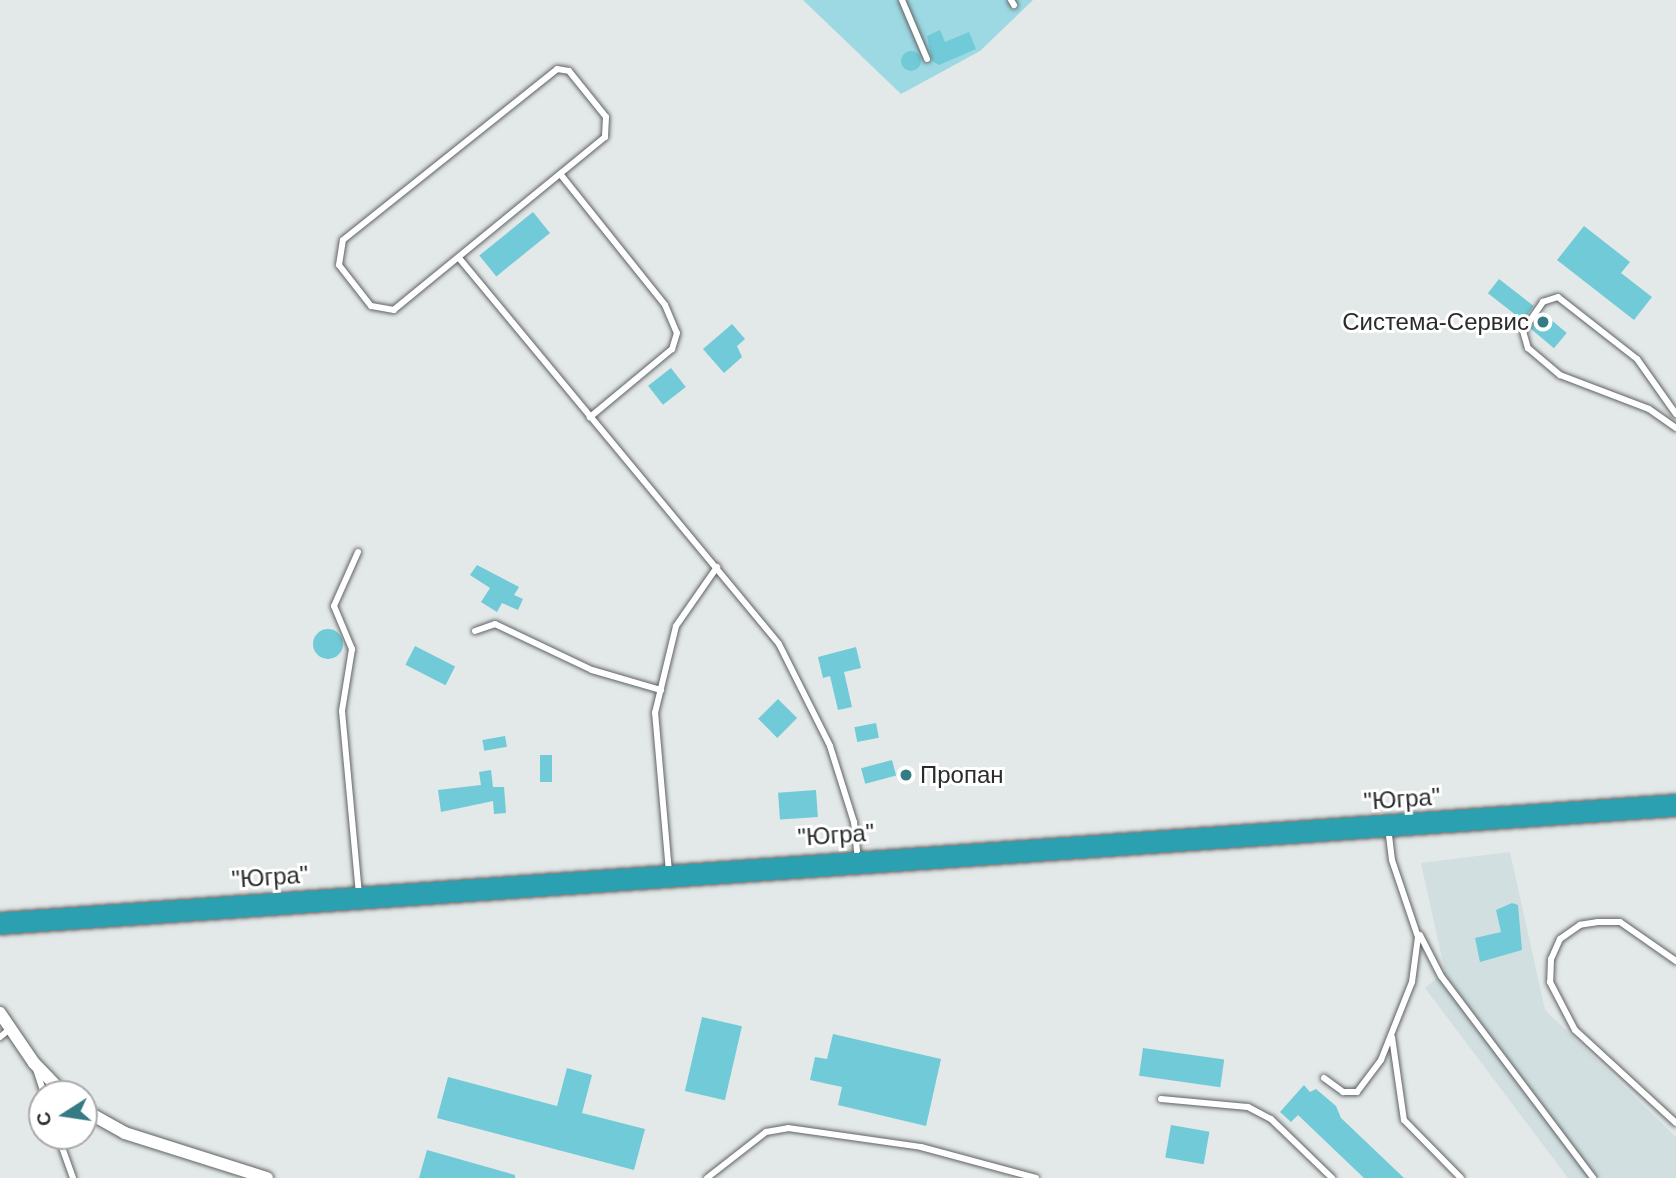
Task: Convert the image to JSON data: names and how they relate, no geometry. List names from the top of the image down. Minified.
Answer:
{"streets":{"highway":["\"Югра\""]},"places":["Система-Сервис","Пропан"],"north":"left"}
